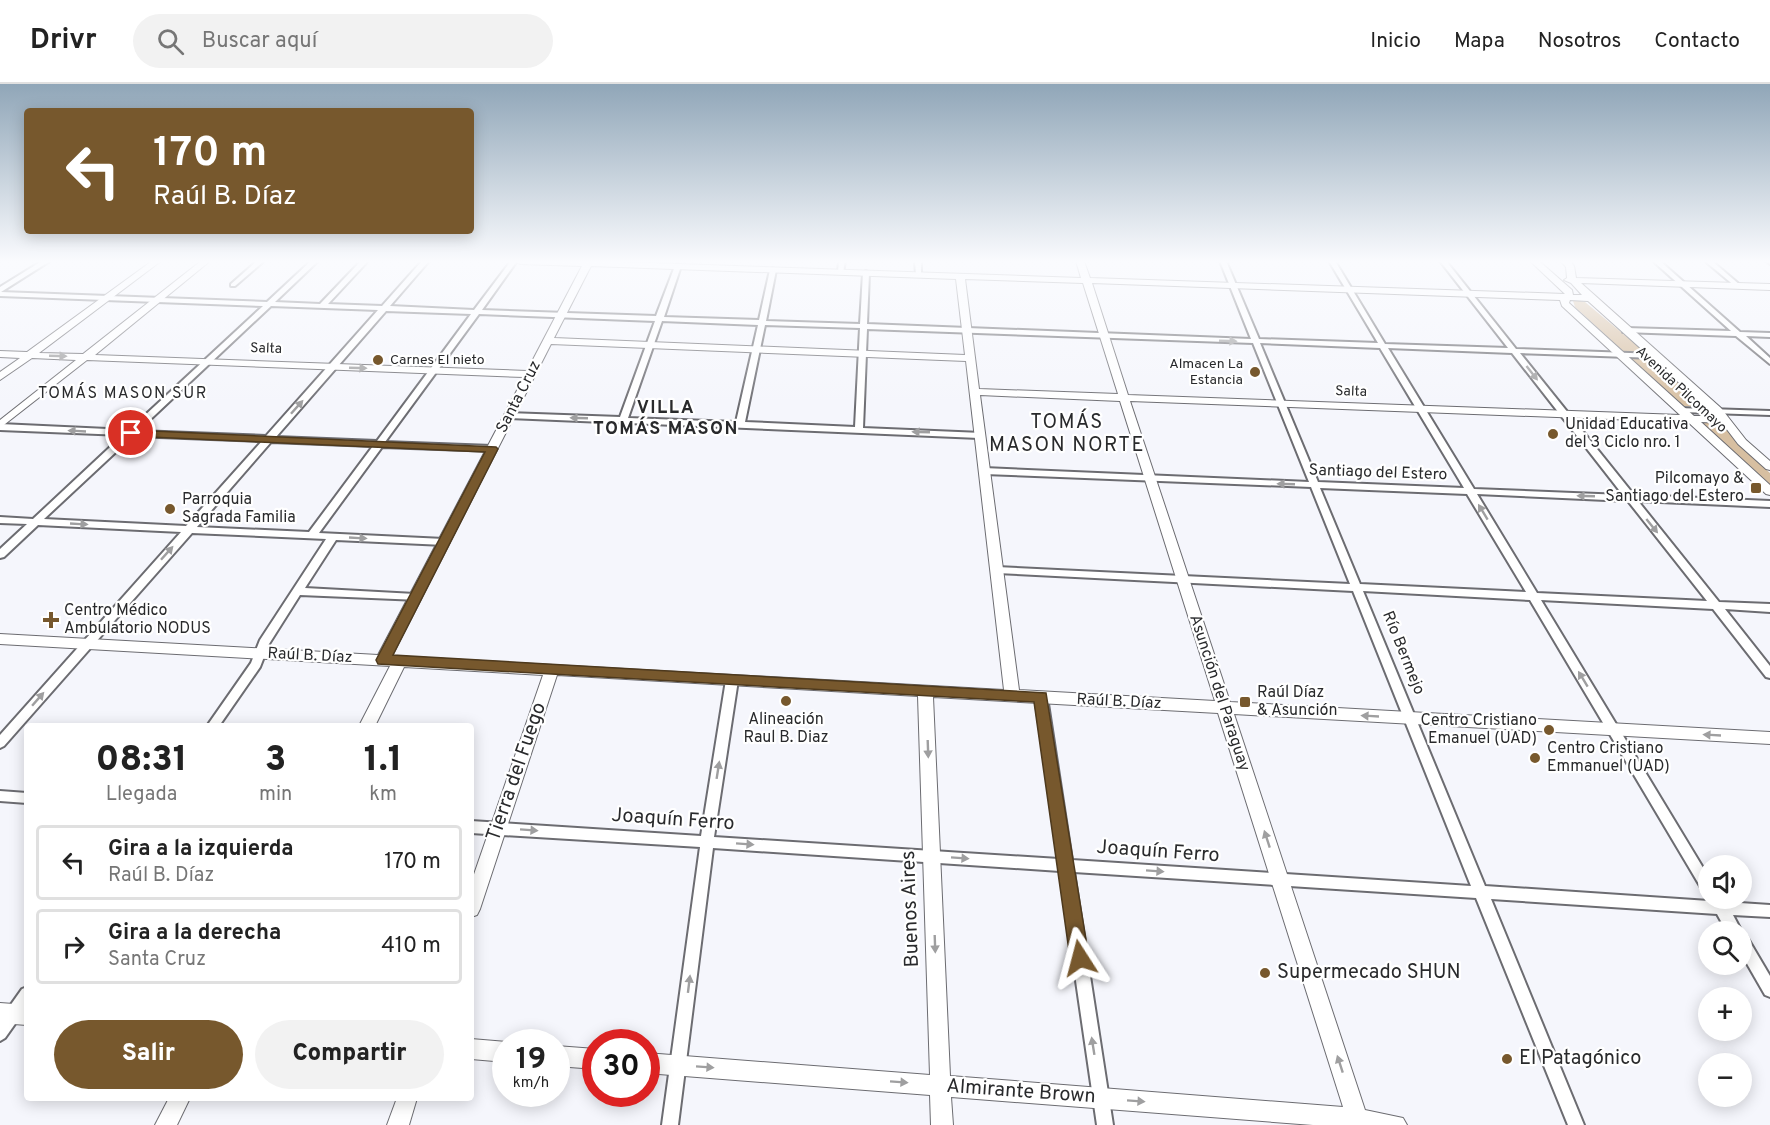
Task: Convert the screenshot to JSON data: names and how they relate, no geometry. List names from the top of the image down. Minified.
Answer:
{"streets":{"street":["Salta","Avenida Pilcomayo","Santa Cruz","Santiago del Estero","Río Bermejo","Raúl B. Díaz","Asunción del Paraguay","Tierra del Fuego","Joaquín Ferro","Buenos Aires","Almirante Brown"]},"crossings":[["Salta","Avenida Pilcomayo"],["Salta","Santa Cruz"],["Salta","Río Bermejo"],["Salta","Asunción del Paraguay"],["Santa Cruz","Raúl B. Díaz"],["Santiago del Estero","Río Bermejo"],["Santiago del Estero","Asunción del Paraguay"],["Río Bermejo","Raúl B. Díaz"],["Río Bermejo","Joaquín Ferro"],["Raúl B. Díaz","Asunción del Paraguay"],["Raúl B. Díaz","Tierra del Fuego"],["Raúl B. Díaz","Buenos Aires"],["Asunción del Paraguay","Joaquín Ferro"],["Asunción del Paraguay","Almirante Brown"],["Tierra del Fuego","Joaquín Ferro"],["Joaquín Ferro","Buenos Aires"],["Buenos Aires","Almirante Brown"]],"one_way":["Santiago del Estero","Asunción del Paraguay","Joaquín Ferro","Buenos Aires","Almirante Brown"],"districts":["TOMÁS MASON SUR","VILLA TOMÁS MASON","TOMÁS MASON NORTE"],"places":{"other":["Carnes El nieto","Almacen La Estancia","Unidad Educativa del 3 Ciclo nro. 1","Parroquia Sagrada Familia","Alineación Raul B. Diaz","Centro Cristiano Emanuel (UAD)","Centro Cristiano Emmanuel (UAD)","Supermecado SHUN","El Patagónico"],"transit":["Pilcomayo & Santiago del Estero","Raúl Díaz & Asunción"],"health":["Centro Médico Ambulatorio NODUS"]},"page":{"header":"Drivr","search":"Buscar aquí","nav":["Inicio","Mapa","Nosotros","Contacto"],"turn":["170 m","Raúl B. Díaz"],"eta":["08:31","Llegada","3","min","1.1","km"],"list":[{"name":"Gira a la izquierda","note":"Raúl B. Díaz","value":"170 m"},{"name":"Gira a la derecha","note":"Santa Cruz","value":"410 m"}],"map_buttons":["+","−"],"buttons":["Salir","Compartir"],"speed":"19 km/h","limit":"30"}}
